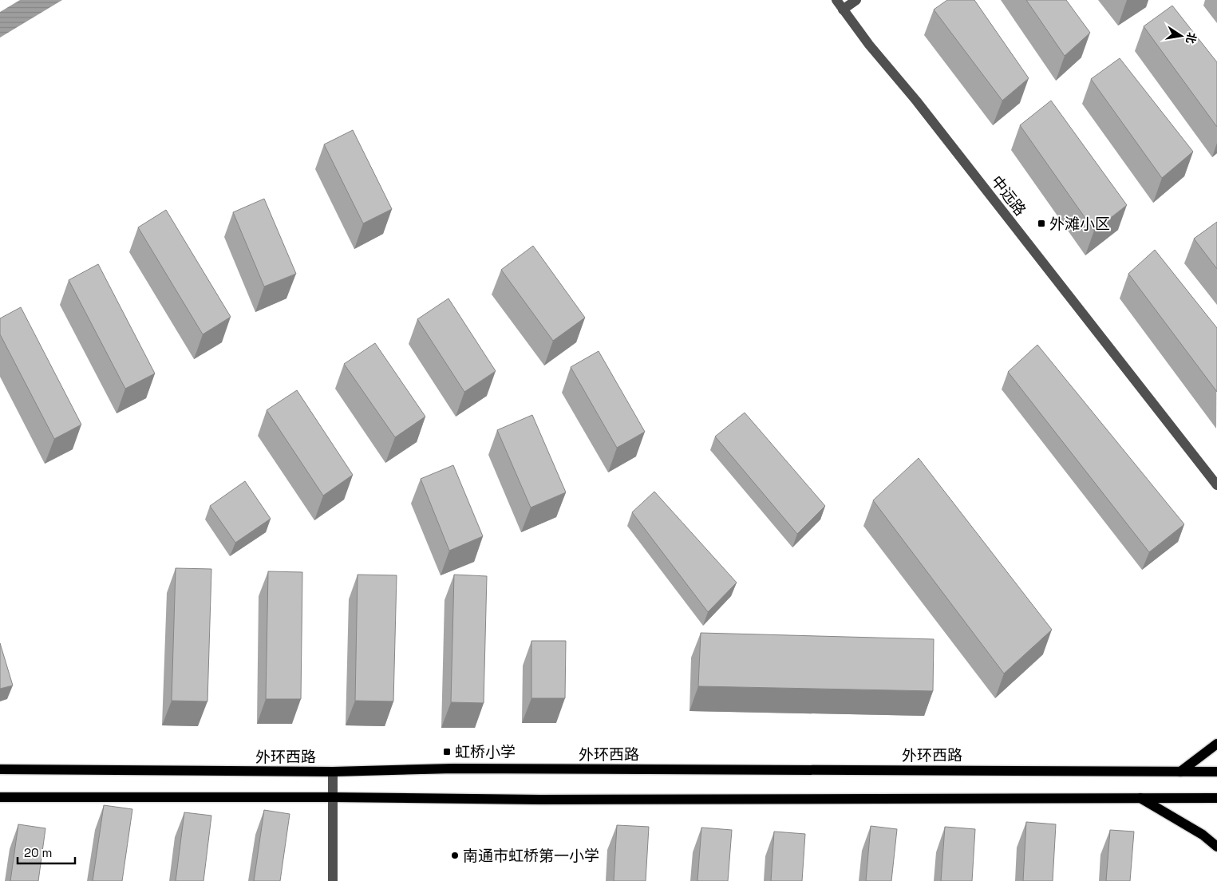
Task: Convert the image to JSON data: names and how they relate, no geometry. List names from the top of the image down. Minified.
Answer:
{"streets":{"main road":["外环西路"],"street":["中远路"]},"places":{"transit":["外滩小区","虹桥小学"],"other":["南通市虹桥第一小学"]},"scale_bar":"20 m","north":"right"}
